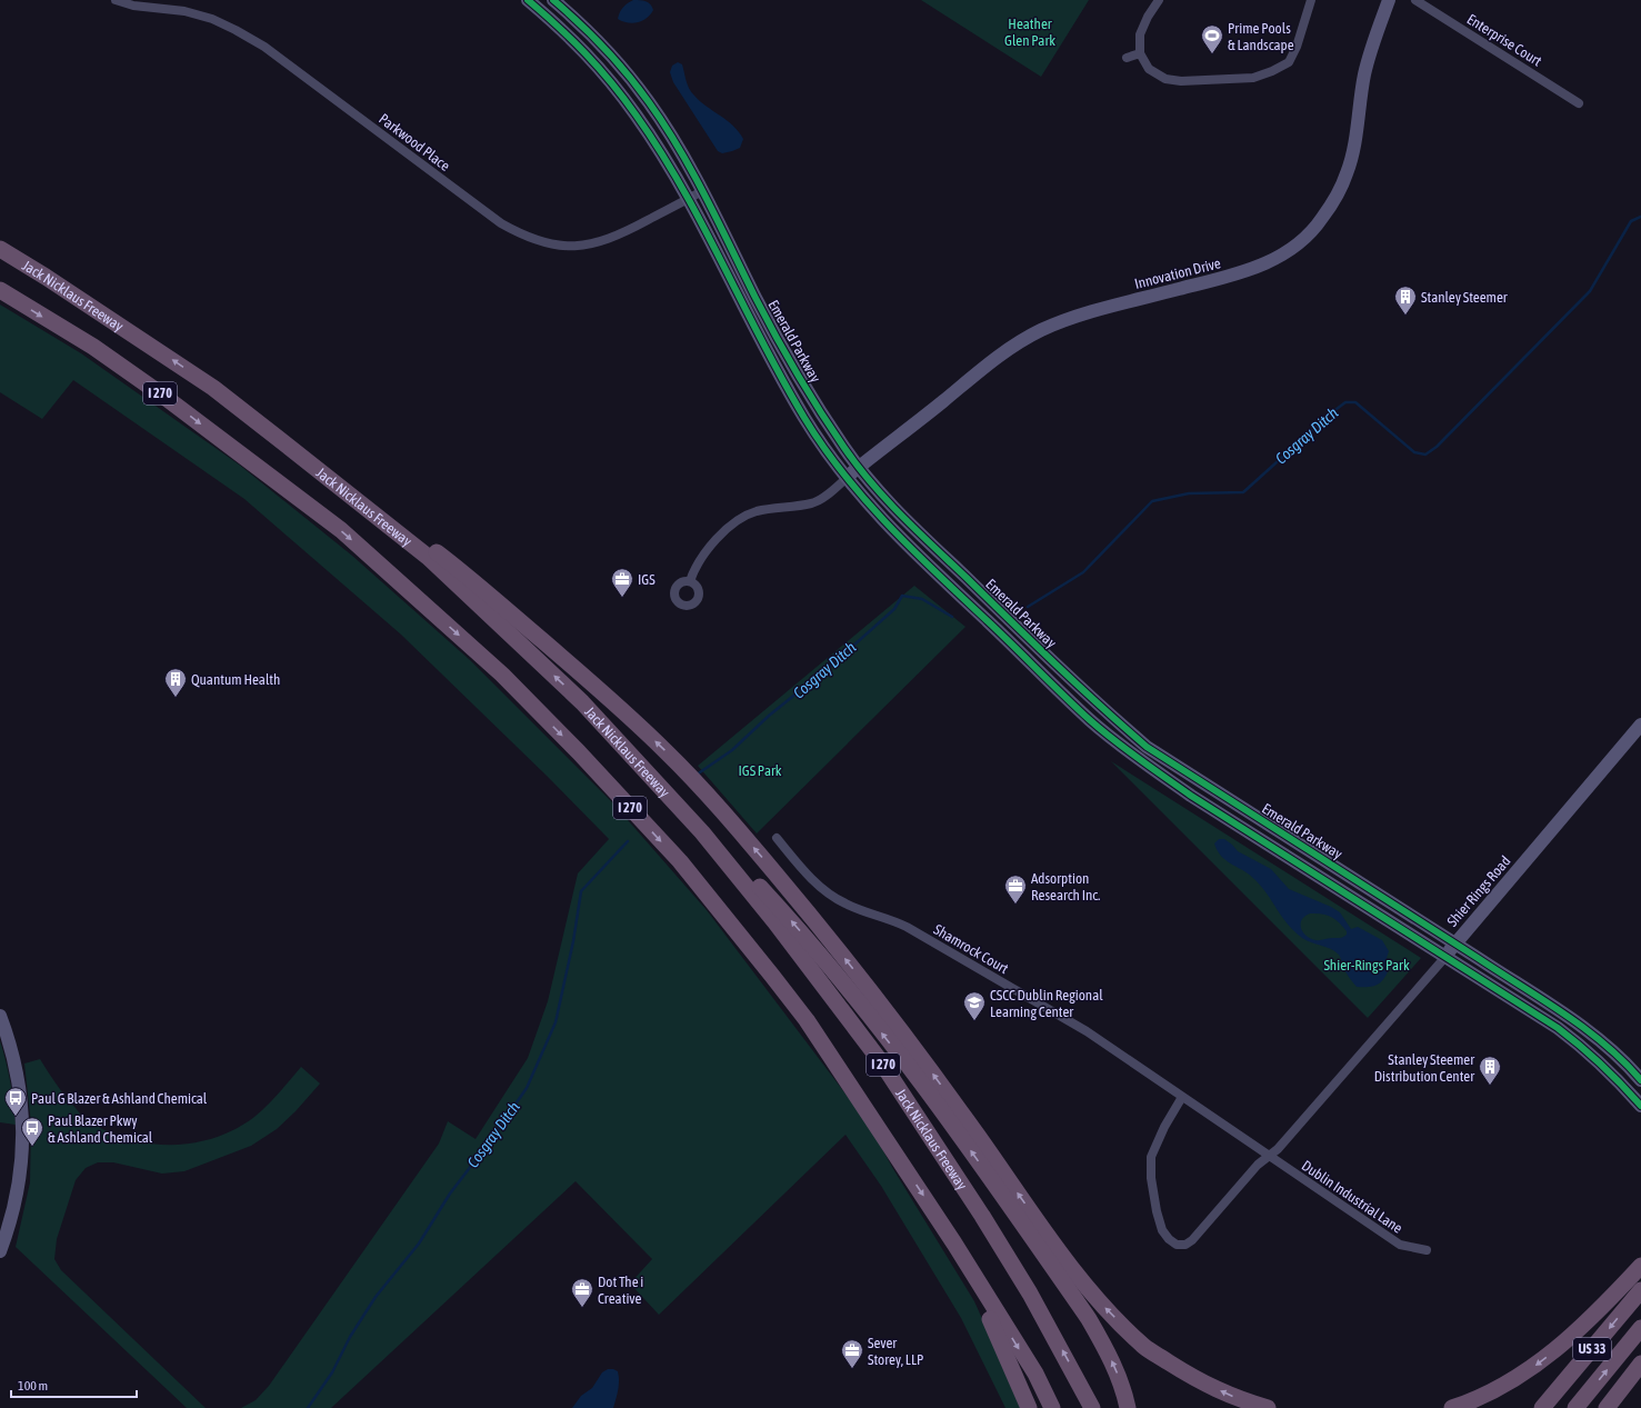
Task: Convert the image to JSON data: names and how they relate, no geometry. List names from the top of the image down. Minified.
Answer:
{"streets":{"highway":["Jack Nicklaus Freeway","I 270","US 33"],"main road":["Innovation Drive","Emerald Parkway","Shier Rings Road"],"street":["Enterprise Court","Parkwood Place","Shamrock Court","Dublin Industrial Lane"]},"crossings":[["Parkwood Place","Emerald Parkway"],["Innovation Drive","Emerald Parkway"],["Emerald Parkway","Shier Rings Road"],["Shier Rings Road","Shamrock Court"],["Shier Rings Road","Dublin Industrial Lane"],["Shamrock Court","Dublin Industrial Lane"]],"water":["Cosgray Ditch"],"parks":["Heather Glen Park","IGS Park","Shier-Rings Park"],"places":{"sports":["Prime Pools & Landscape"],"building":["Stanley Steemer","Quantum Health","Stanley Steemer Distribution Center"],"office":["IGS","Adsorption Research Inc.","Dot The i Creative","Sever Storey, LLP"],"school or university":["CSCC Dublin Regional Learning Center"],"bus stop":["Paul G Blazer & Ashland Chemical","Paul Blazer Pkwy & Ashland Chemical"]},"scale_bar":"100 m"}
